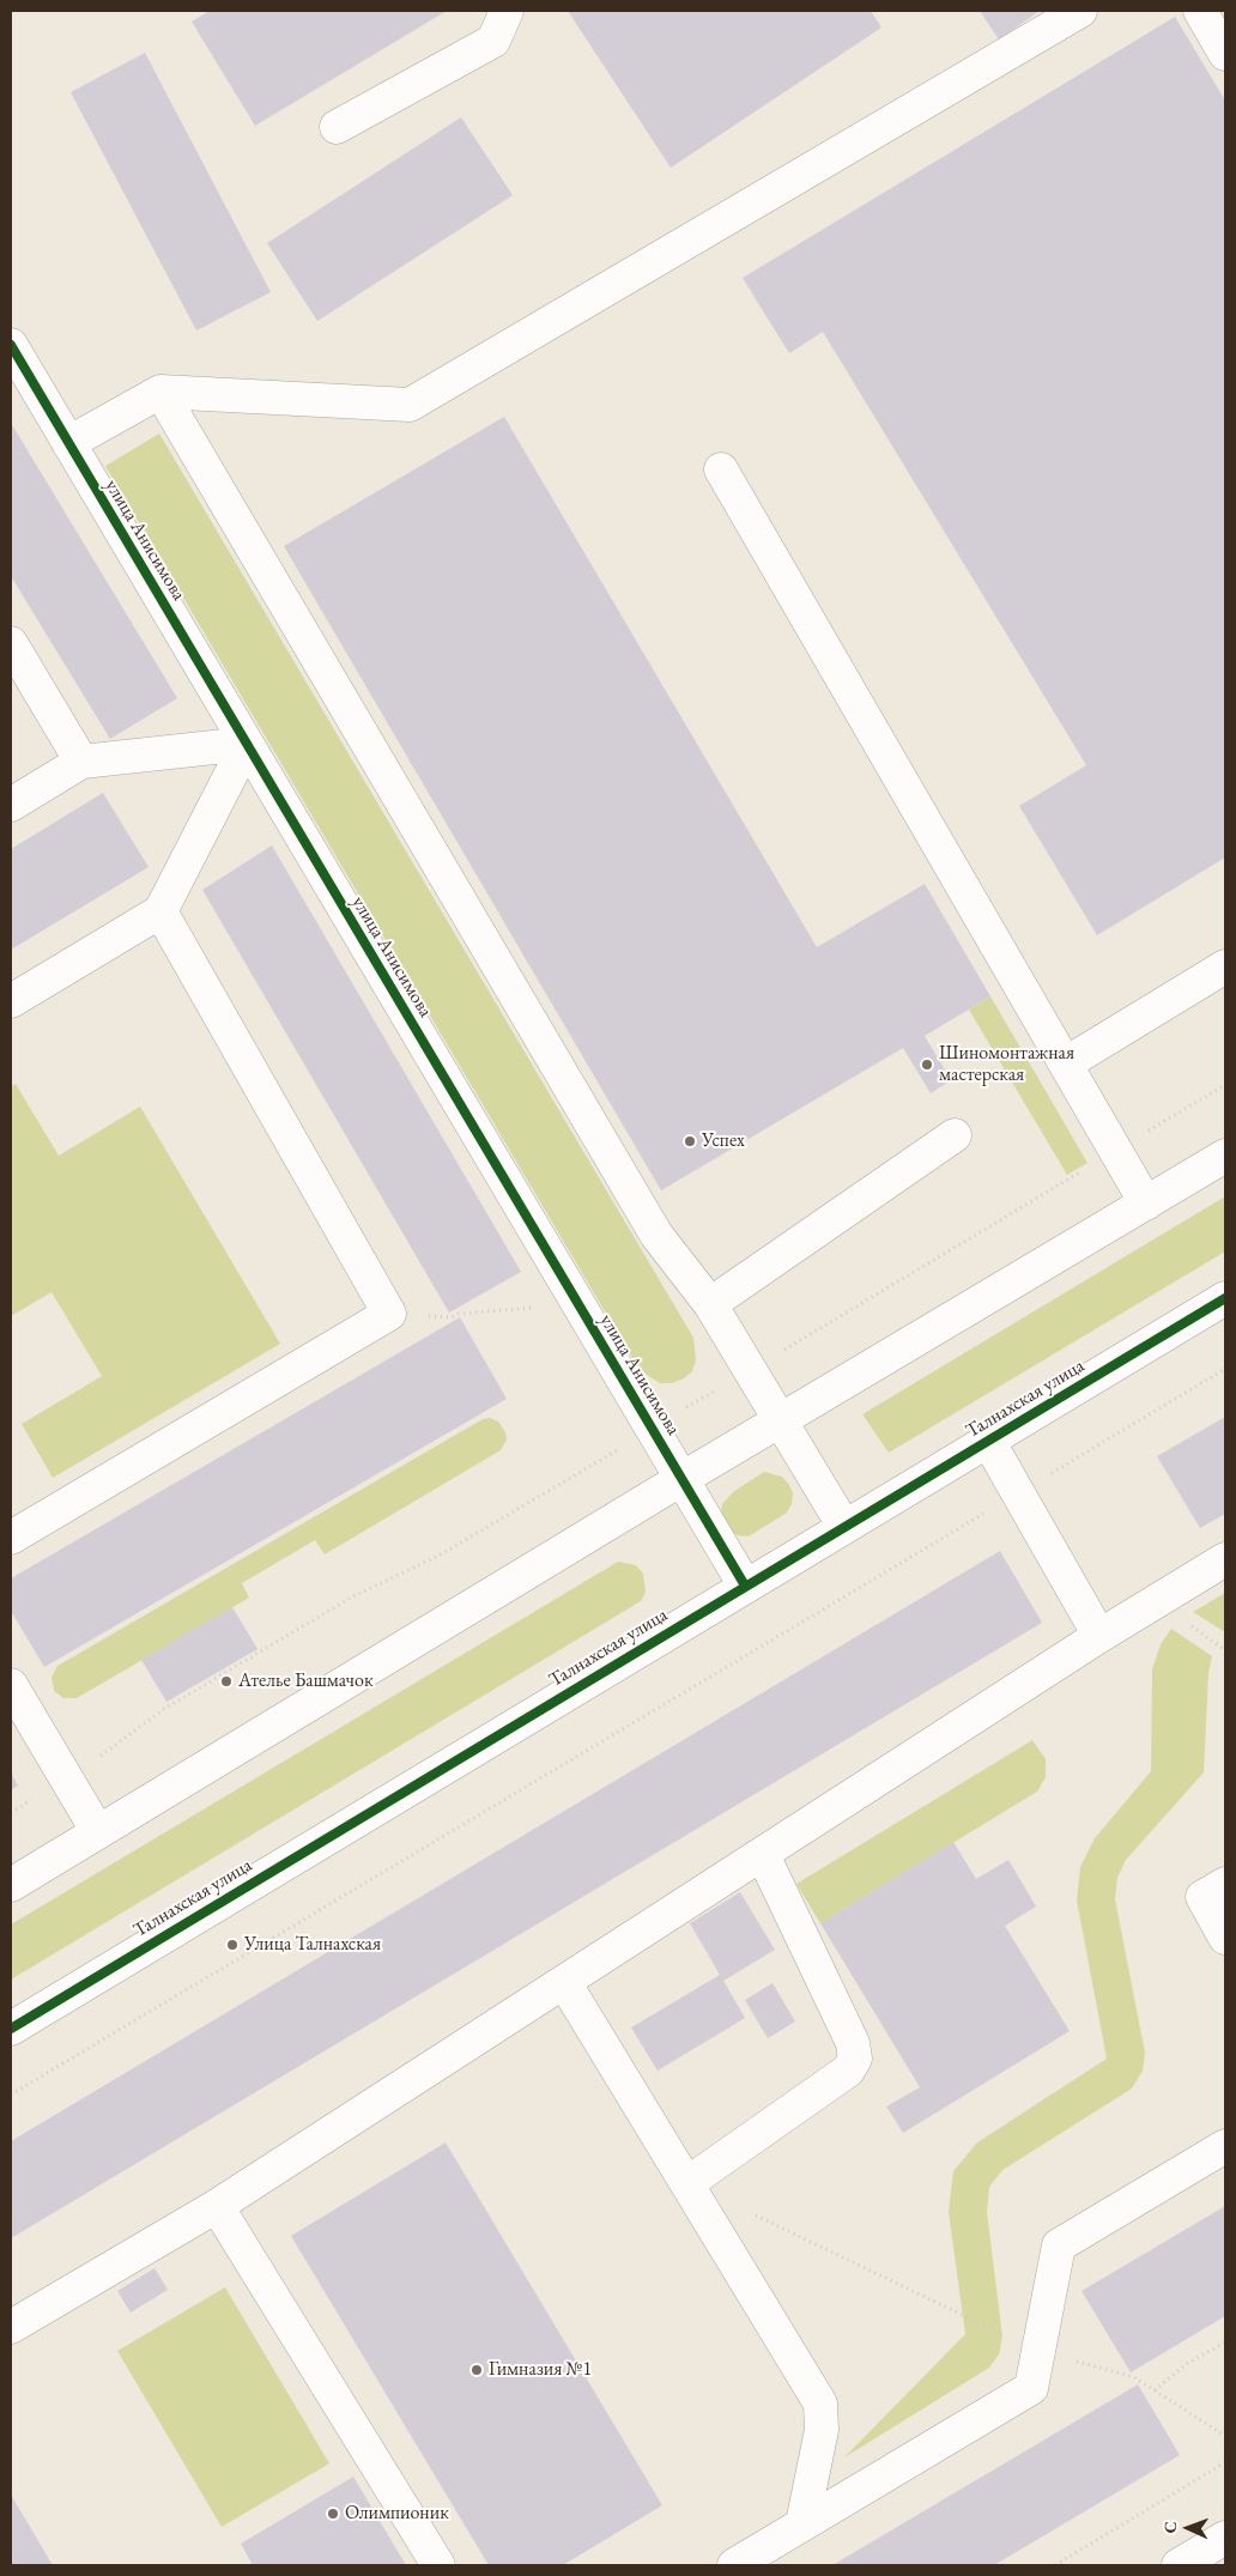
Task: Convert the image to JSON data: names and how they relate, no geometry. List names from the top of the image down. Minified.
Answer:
{"streets":{"street":["улица Анисимова","Талнахская улица"]},"crossings":[["улица Анисимова","Талнахская улица"]],"places":["Шиномонтажная мастерская","Успех","Ателье Башмачок","Улица Талнахская","Гимназия №1","Олимпионик"],"north":"left"}
